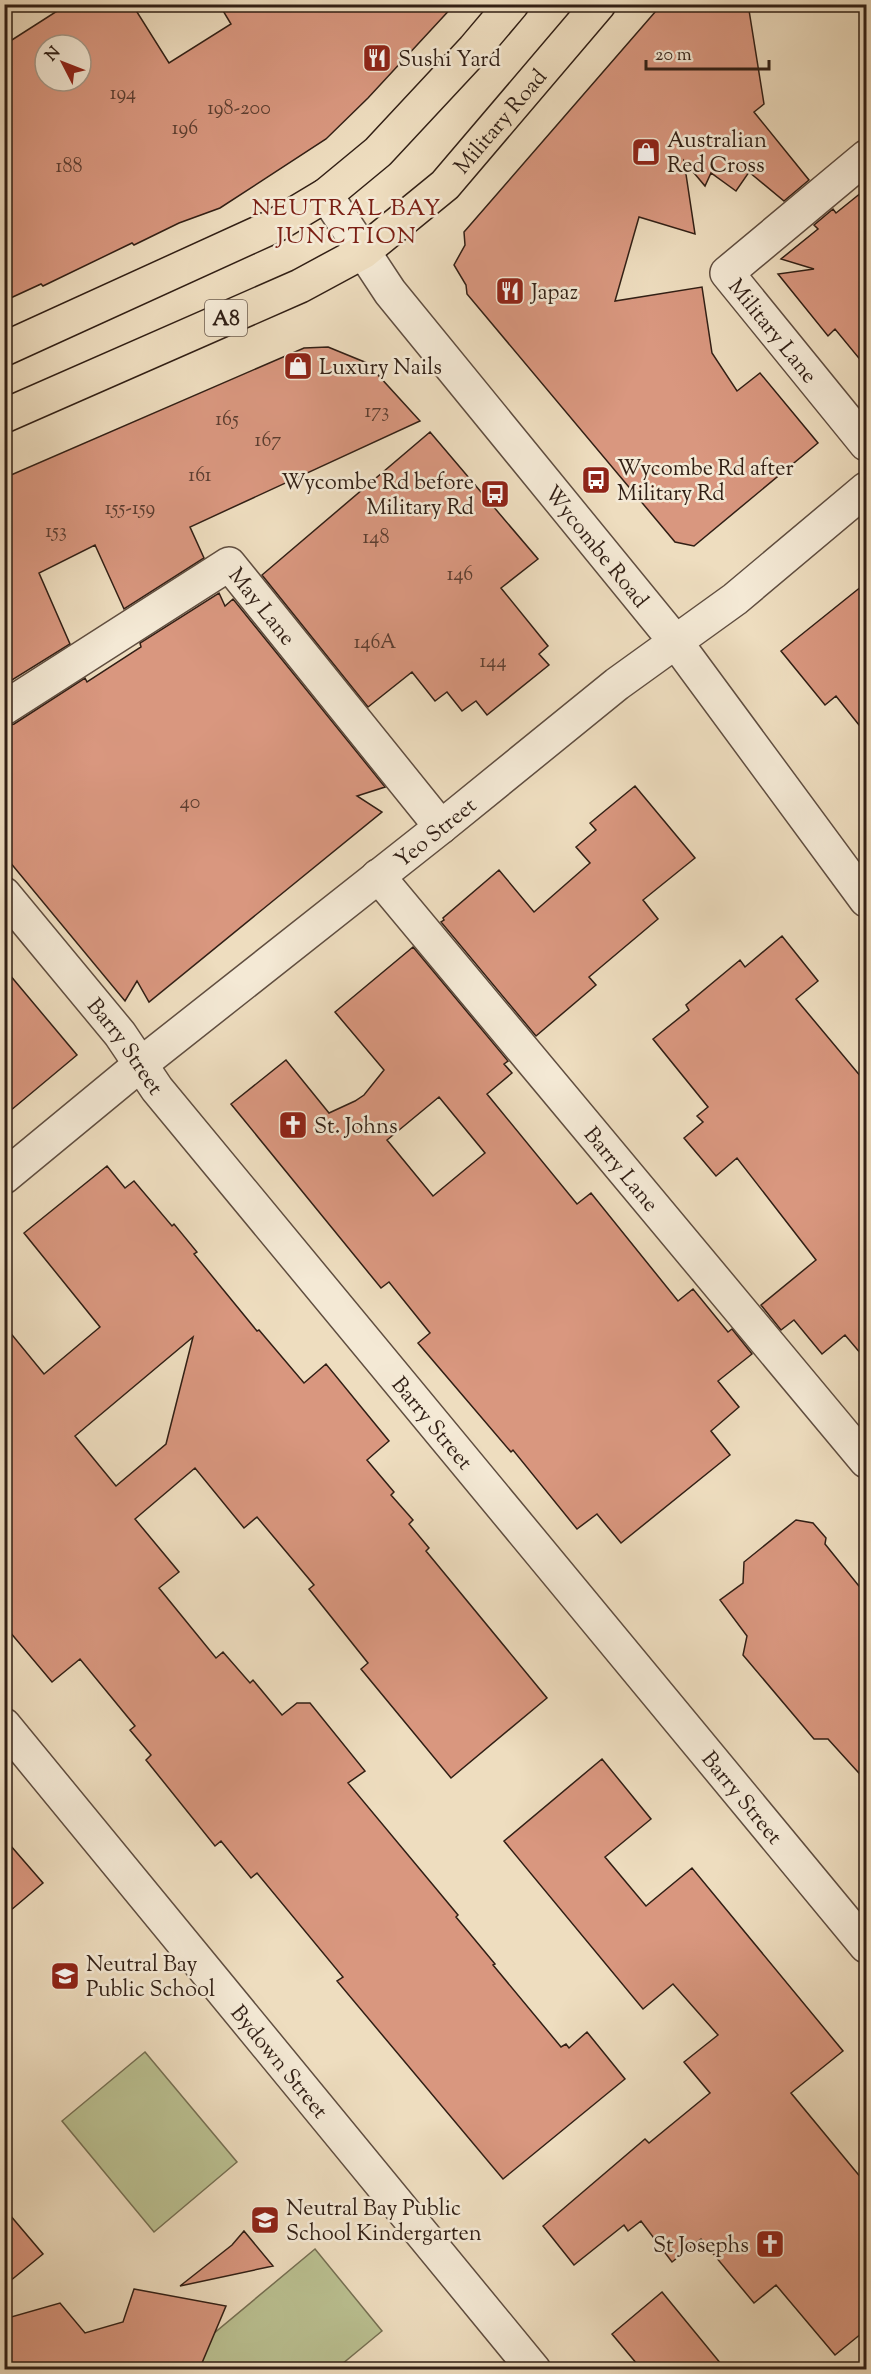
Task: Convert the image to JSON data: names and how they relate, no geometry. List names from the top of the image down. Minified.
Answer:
{"streets":{"highway":["Military Road","A8"],"street":["Military Lane","Wycombe Road","May Lane","Yeo Street","Barry Street","Barry Lane","Bydown Street"]},"crossings":[["Military Road","Wycombe Road"],["Wycombe Road","Yeo Street"],["May Lane","Yeo Street"],["Yeo Street","Barry Street"],["Yeo Street","Barry Lane"]],"districts":["NEUTRAL BAY JUNCTION"],"places":{"restaurant":["Sushi Yard","Japaz"],"shop":["Australian Red Cross","Luxury Nails"],"bus stop":["Wycombe Rd after Military Rd","Wycombe Rd before Military Rd"],"church":["St. Johns","St Josephs"],"school or university":["Neutral Bay Public School","Neutral Bay Public School Kindergarten"]},"house_numbers":["194","198-200","196","188","173","165","167","161","155-159","153","148","146","146A","144","40"],"scale_bar":"20 m","north":"top left"}
